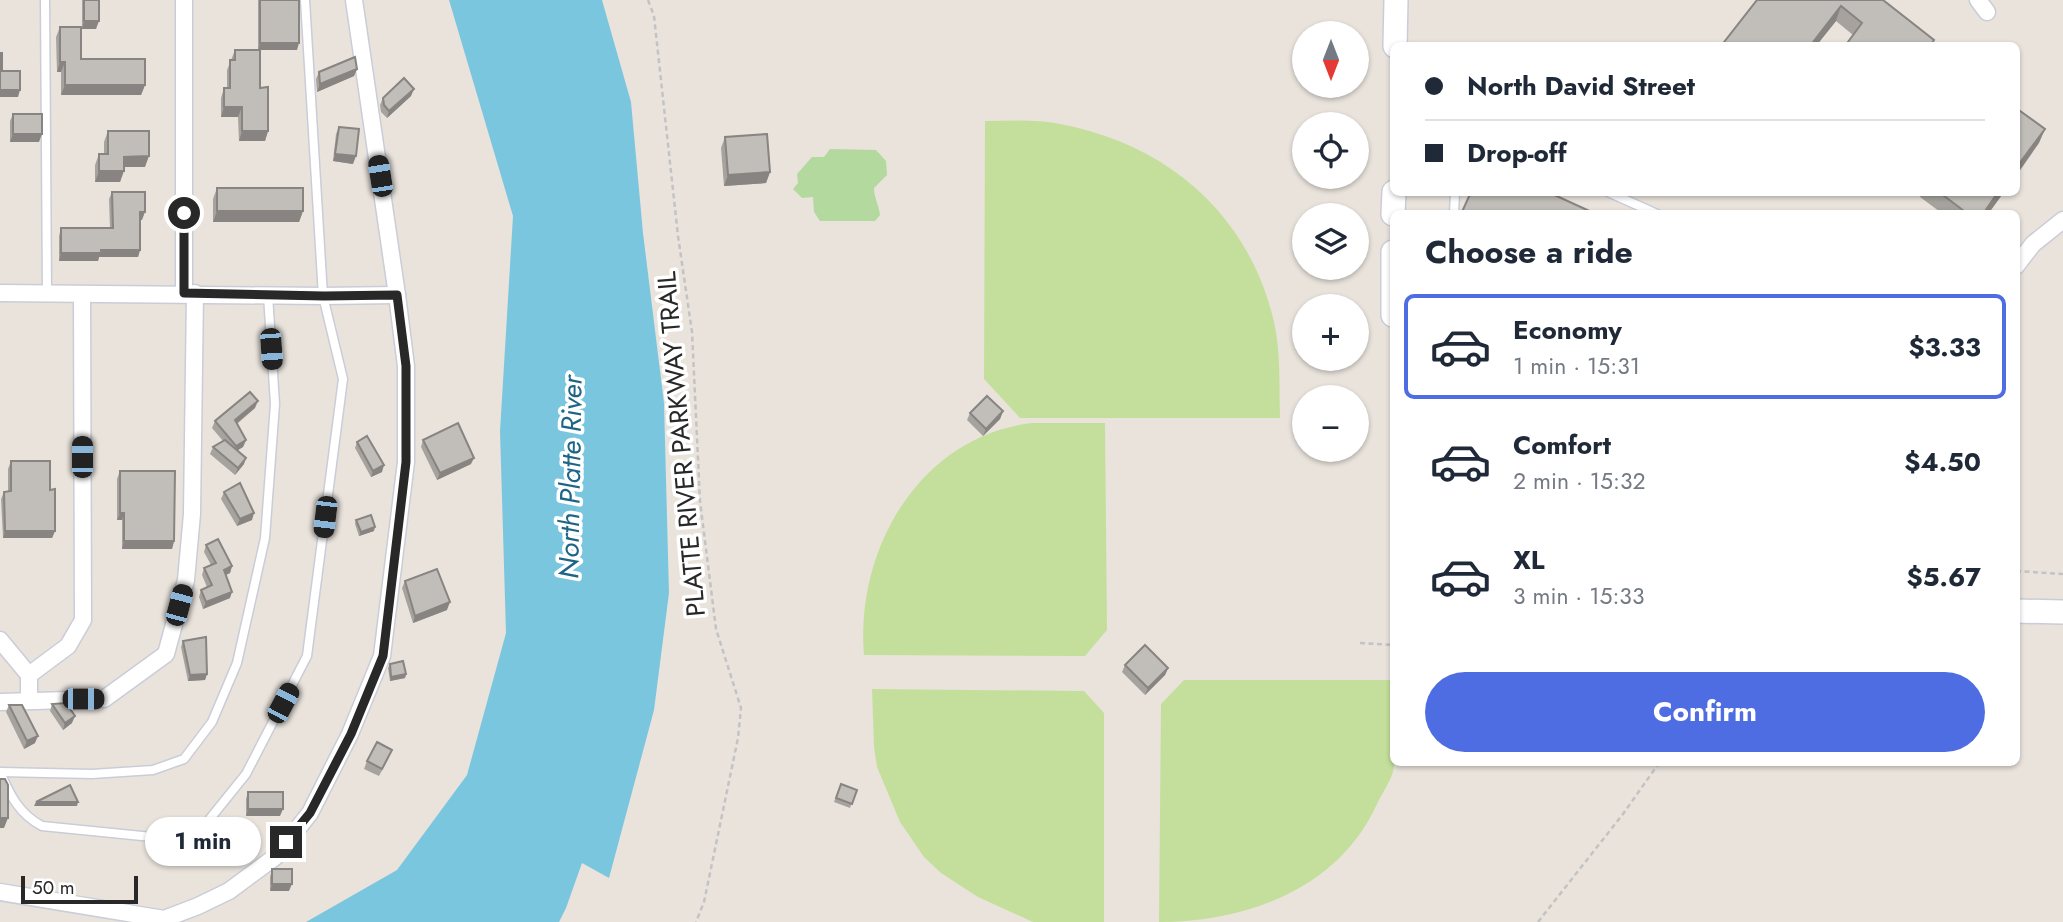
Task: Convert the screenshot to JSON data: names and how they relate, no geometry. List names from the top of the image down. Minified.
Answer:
{"streets":{"path":["PLATTE RIVER PARKWAY TRAIL"]},"water":["North Platte River"],"scale_bar":"50 m","north":"bottom","page":{"map_buttons":["+","−"],"banner":["North David Street","Drop-off"],"heading":"Choose a ride","list":[{"name":"Economy","note":"1 min · 15:31","value":"$3.33"},{"name":"Comfort","note":"2 min · 15:32","value":"$4.50"},{"name":"XL","note":"3 min · 15:33","value":"$5.67"}],"buttons":"Confirm","bubble":"1 min","scale":"50 m"}}
